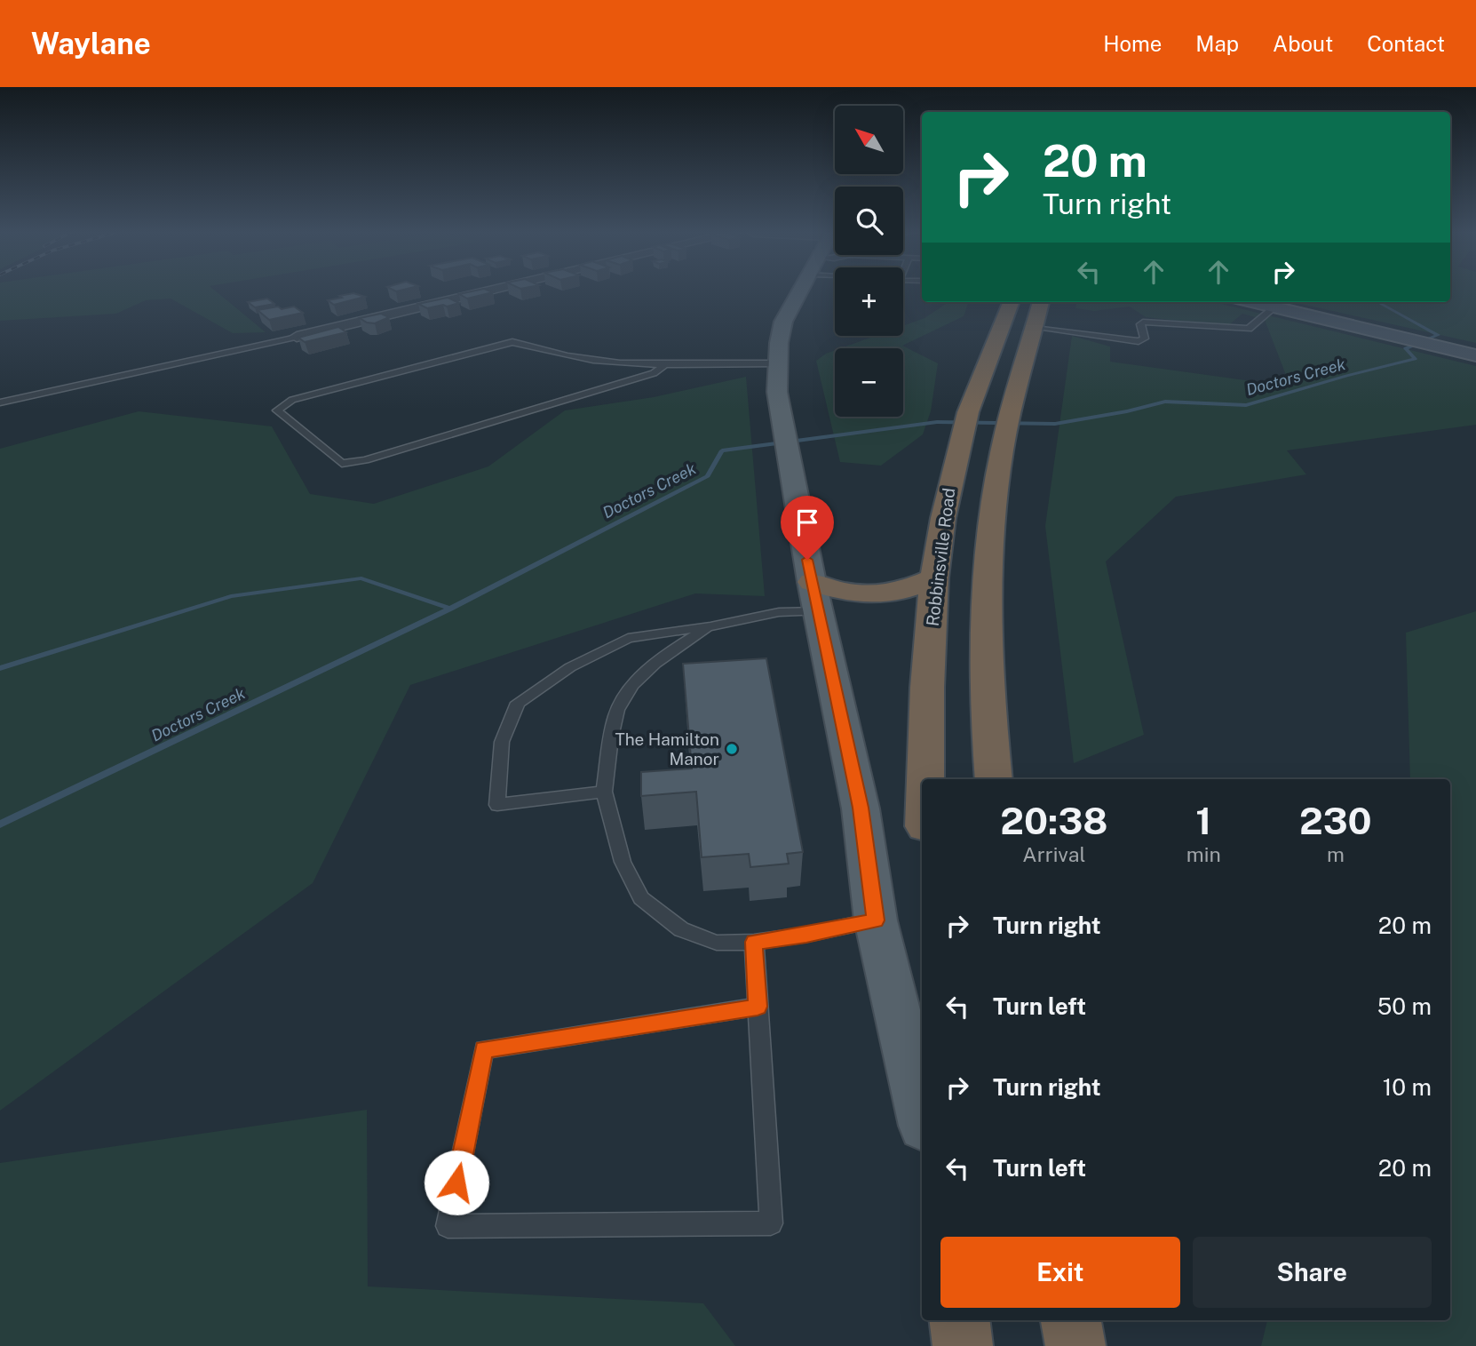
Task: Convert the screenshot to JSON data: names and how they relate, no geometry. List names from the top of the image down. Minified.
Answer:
{"streets":{"highway":["Robbinsville Road"]},"water":["Doctors Creek"],"places":["The Hamilton Manor"],"north":"top left","page":{"header":"Waylane","nav":["Home","Map","About","Contact"],"map_buttons":["+","−"],"turn":["20 m","Turn right"],"eta":["20:38","Arrival","1","min","230","m"],"list":[{"name":"Turn right","value":"20 m"},{"name":"Turn left","value":"50 m"},{"name":"Turn right","value":"10 m"},{"name":"Turn left","value":"20 m"}],"buttons":["Exit","Share"]}}
